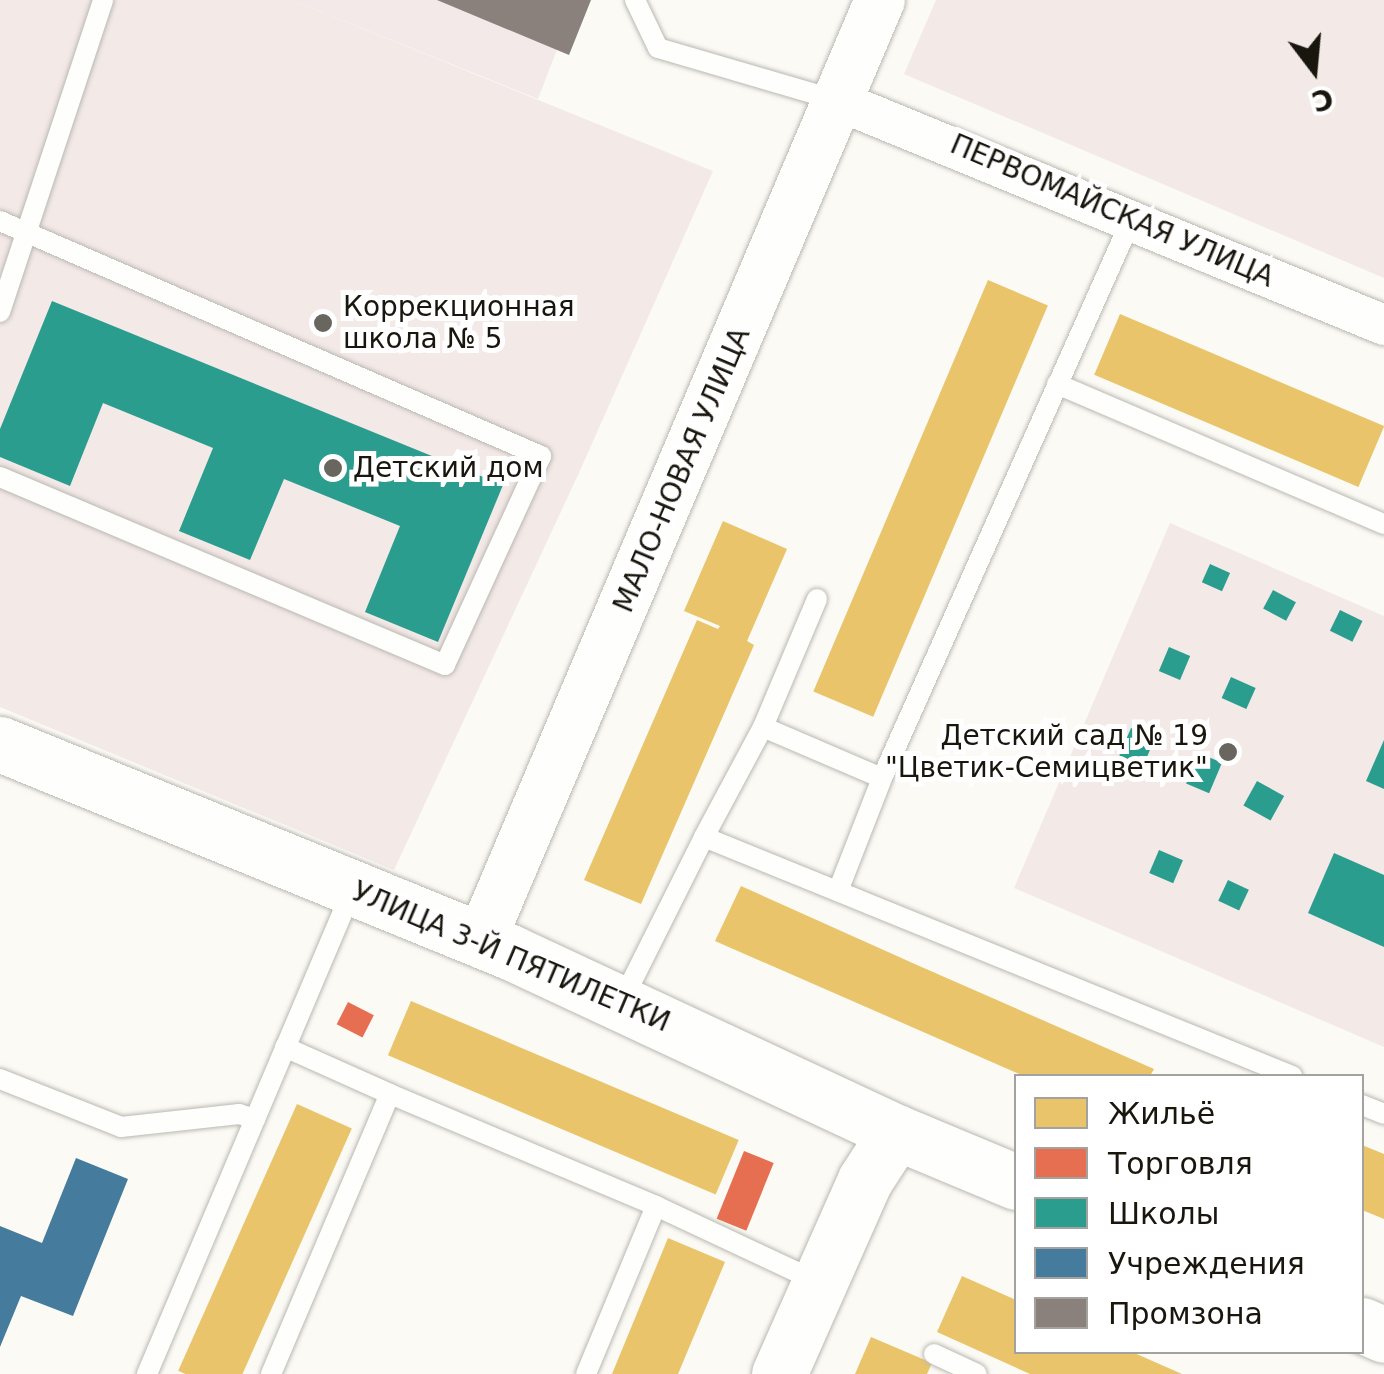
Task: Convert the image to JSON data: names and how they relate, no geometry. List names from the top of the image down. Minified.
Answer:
{"streets":{"main road":["УЛИЦА 3-Й ПЯТИЛЕТКИ"],"street":["ПЕРВОМАЙСКАЯ УЛИЦА","МАЛО-НОВАЯ УЛИЦА"]},"crossings":[["ПЕРВОМАЙСКАЯ УЛИЦА","МАЛО-НОВАЯ УЛИЦА"],["МАЛО-НОВАЯ УЛИЦА","УЛИЦА 3-Й ПЯТИЛЕТКИ"]],"places":["Коррекционная школа № 5","Детский дом","Детский сад № 19 \"Цветик-Семицветик\""],"legend":["Жильё","Торговля","Школы","Учреждения","Промзона"],"north":"bottom"}
